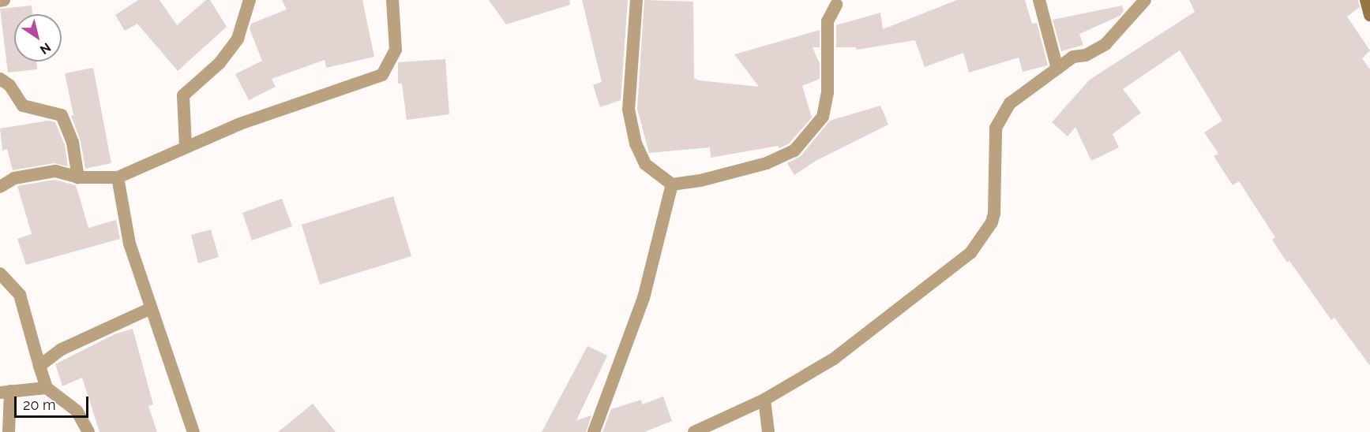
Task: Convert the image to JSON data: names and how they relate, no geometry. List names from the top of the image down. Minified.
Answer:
{"scale_bar":"20 m","north":"bottom right"}
